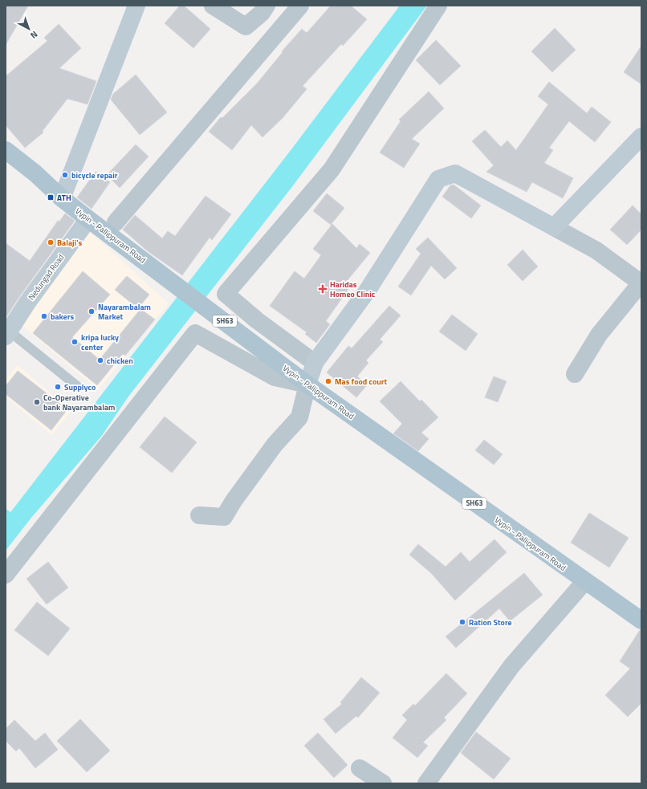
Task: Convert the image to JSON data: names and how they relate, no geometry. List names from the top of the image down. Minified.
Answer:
{"streets":{"main road":["Vypin - Pallippuram Road","SH63"],"street":["Nedungad Road"]},"crossings":[["Vypin - Pallippuram Road","Nedungad Road"]],"places":{"other":["bicycle repair","Balaji's","Nayarambalam Market","bakers","kripa lucky center","chicken","Mas food court","Supplyco","Co-Operative bank Nayarambalam","Ration Store"],"transit":["ATH"],"health":["Haridas Homeo Clinic"]},"north":"bottom right"}
